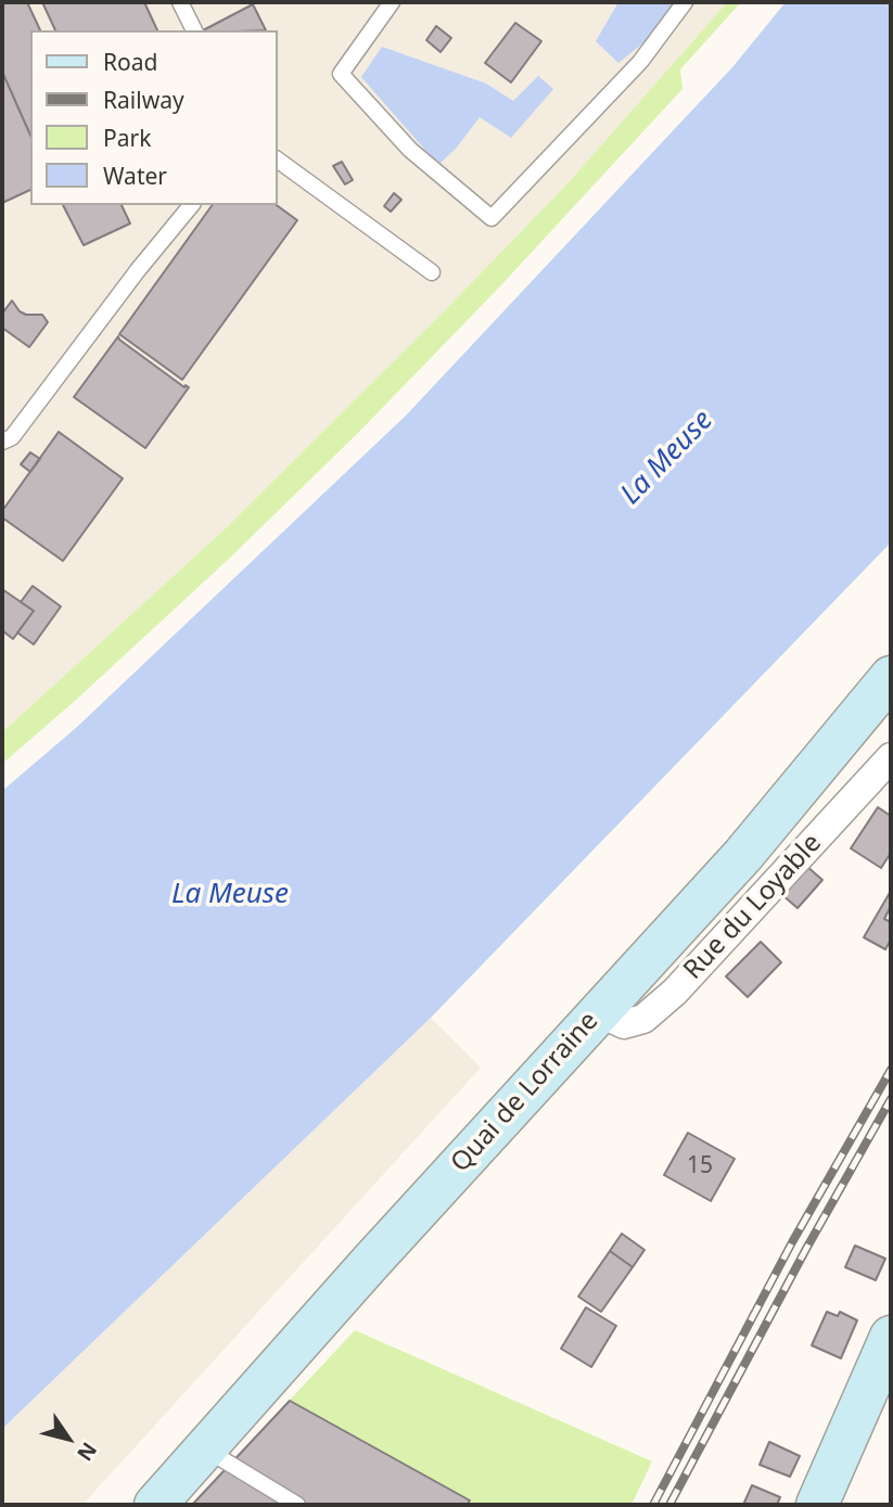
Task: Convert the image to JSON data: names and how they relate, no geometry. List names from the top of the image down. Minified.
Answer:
{"streets":{"main road":["Quai de Lorraine"],"street":["Rue du Loyable"]},"crossings":[["Rue du Loyable","Quai de Lorraine"]],"water":["La Meuse"],"house_numbers":["15"],"legend":["Road","Railway","Park","Water"],"north":"bottom right"}
